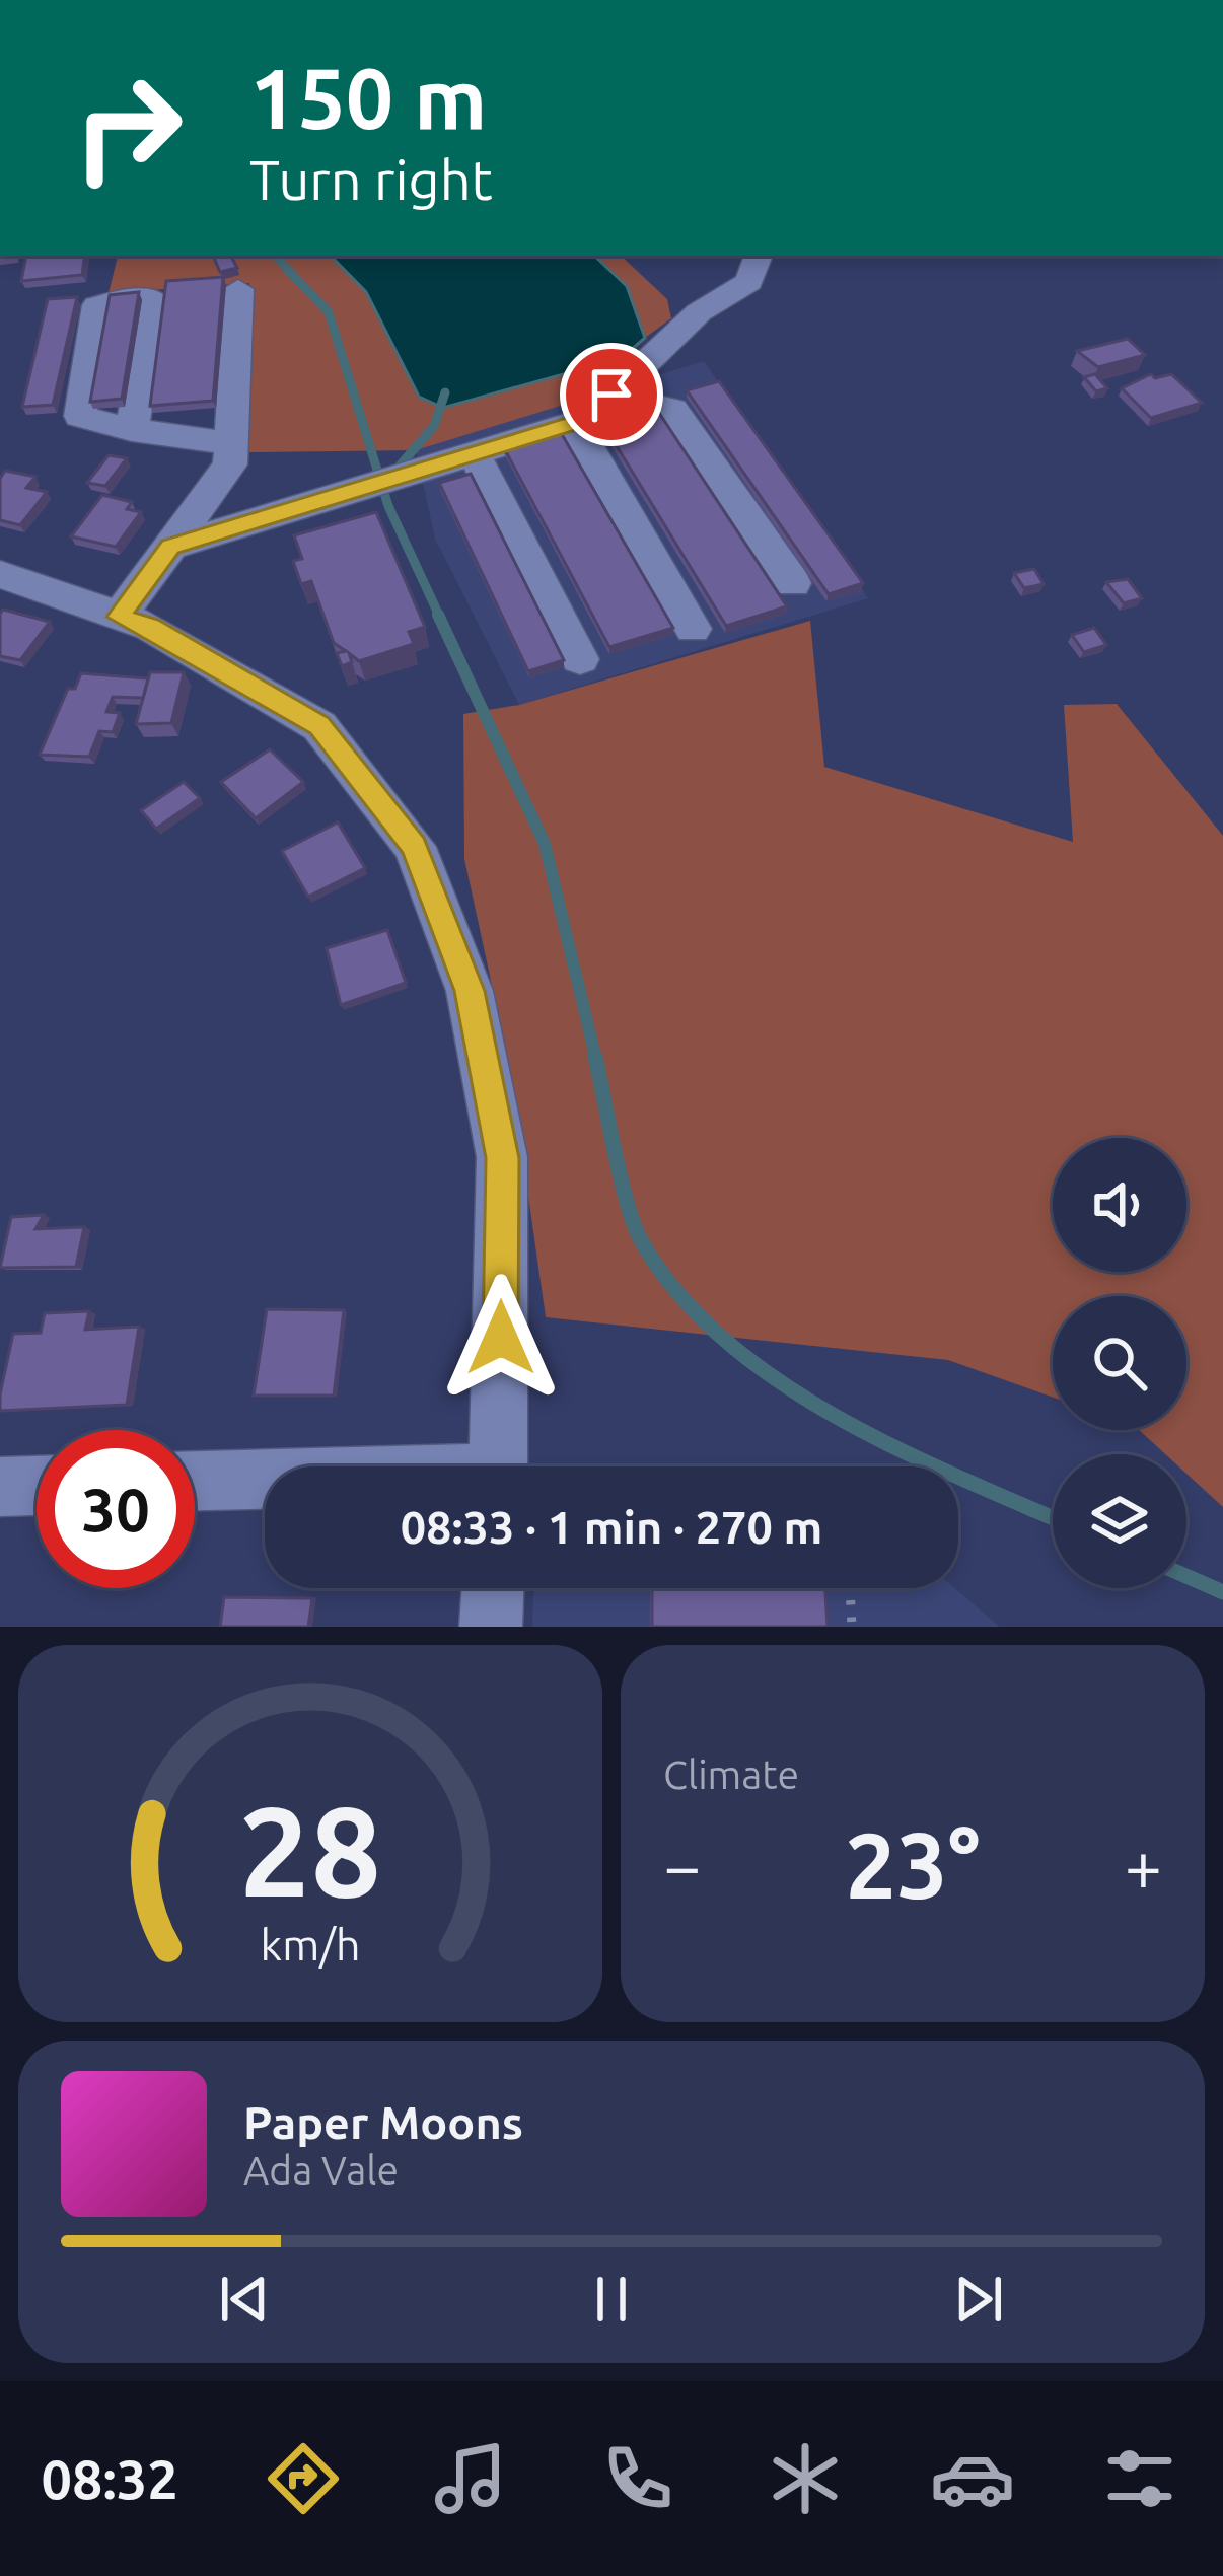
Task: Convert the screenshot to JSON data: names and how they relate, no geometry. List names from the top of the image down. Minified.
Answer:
{"page":{"turn":["150 m","Turn right"],"limit":"30","trip":"08:33 · 1 min · 270 m","tile":"Climate","heat":["−","23°","+"],"song":["Paper Moons","Ada Vale"],"tabs":"08:32","gauge":["28","km/h"]}}
